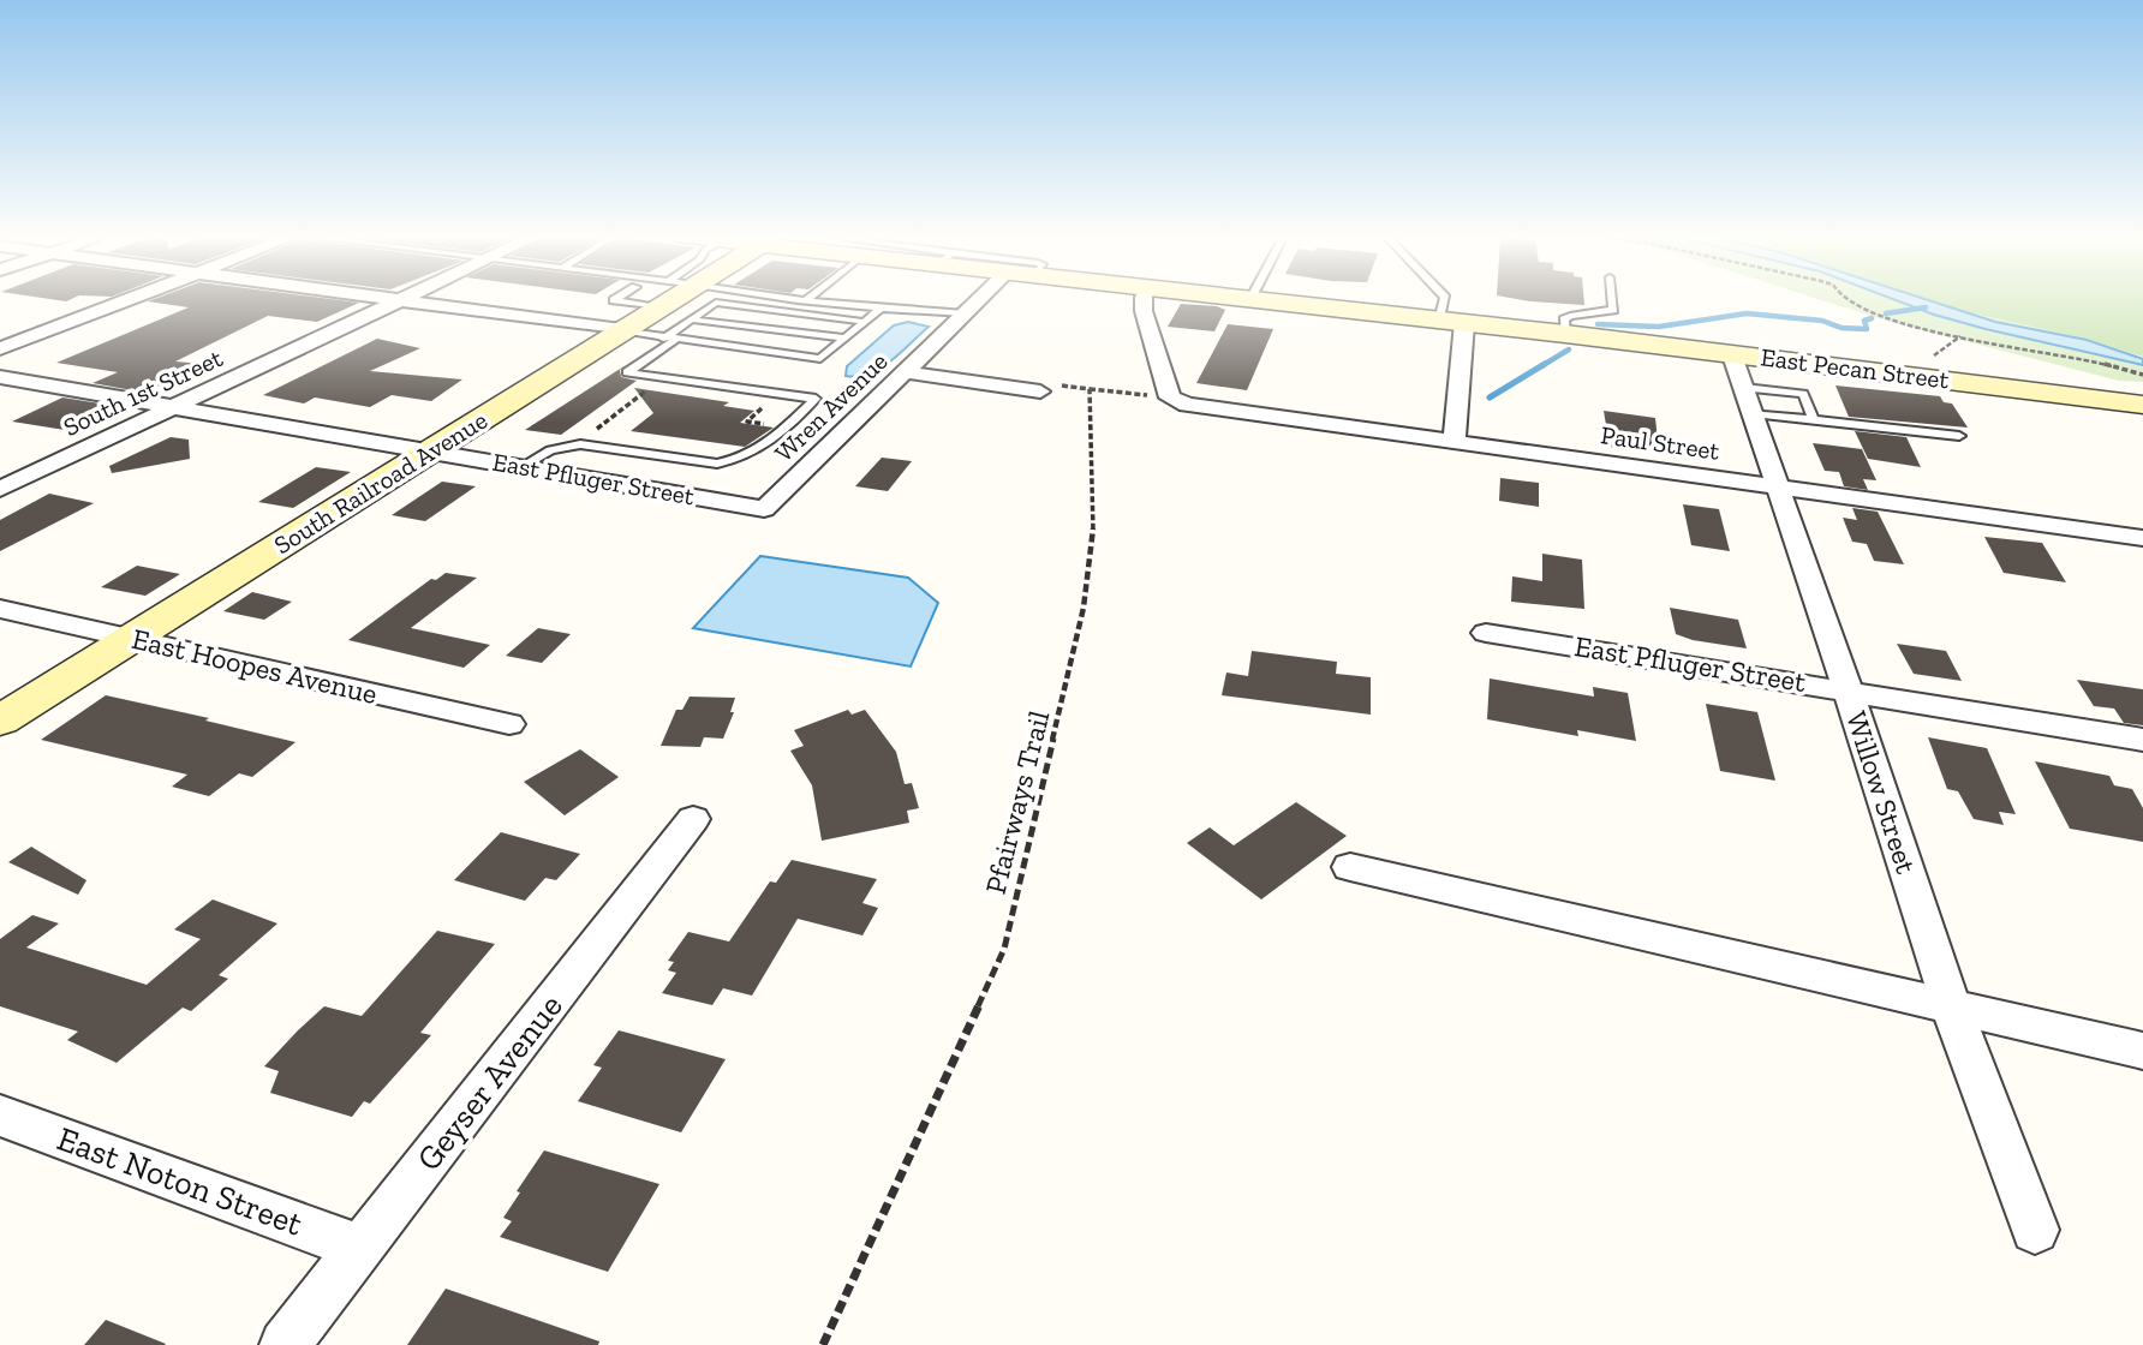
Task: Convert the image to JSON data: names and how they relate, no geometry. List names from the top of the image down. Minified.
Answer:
{"streets":{"main road":["East Pecan Street","South Railroad Avenue"],"street":["South 1st Street","Wren Avenue","Paul Street","East Pfluger Street","East Hoopes Avenue","Willow Street","Geyser Avenue","East Noton Street"],"path":["Pfairways Trail"]},"crossings":[["East Pecan Street","Willow Street"],["South 1st Street","East Pfluger Street"],["Wren Avenue","East Pfluger Street"],["Paul Street","Willow Street"],["East Pfluger Street","South Railroad Avenue"],["East Pfluger Street","Willow Street"],["South Railroad Avenue","East Hoopes Avenue"],["Geyser Avenue","East Noton Street"]]}
